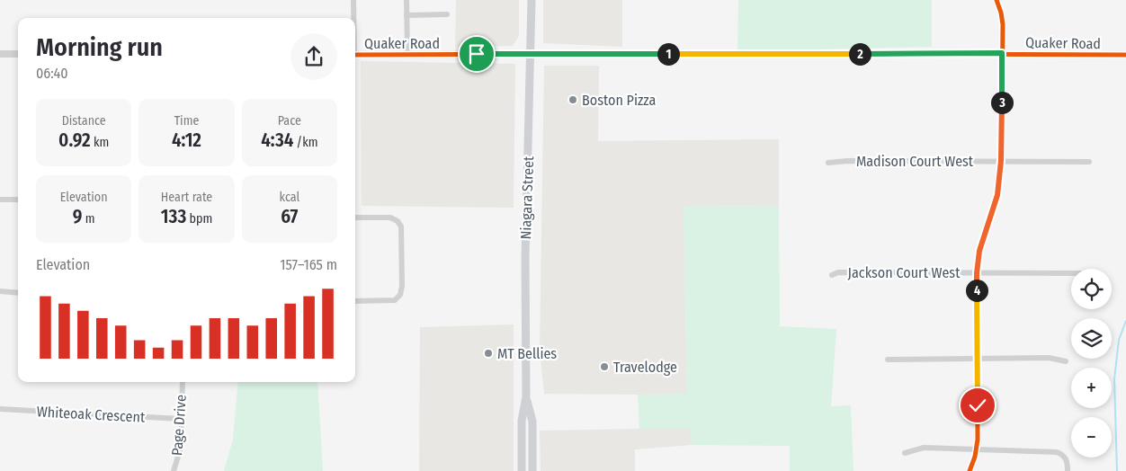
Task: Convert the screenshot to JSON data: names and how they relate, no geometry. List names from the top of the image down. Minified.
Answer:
{"streets":{"main road":["Niagara Street"],"street":["Quaker Road","Madison Court West","Jackson Court West","Whiteoak Crescent","Page Drive"]},"crossings":[["Quaker Road","Niagara Street"],["Whiteoak Crescent","Page Drive"]],"places":["Boston Pizza","MT Bellies","Travelodge"],"page":{"heading":["Morning run","06:40"],"pins":["1","2","3","4"],"stats":[["Distance","0.92 km"],["Time","4:12"],["Pace","4:34 /km"],["Elevation","9 m"],["Heart rate","133 bpm"],["kcal","67"]],"chart":["Elevation","157–165 m"],"map_buttons":["+","−"]}}
